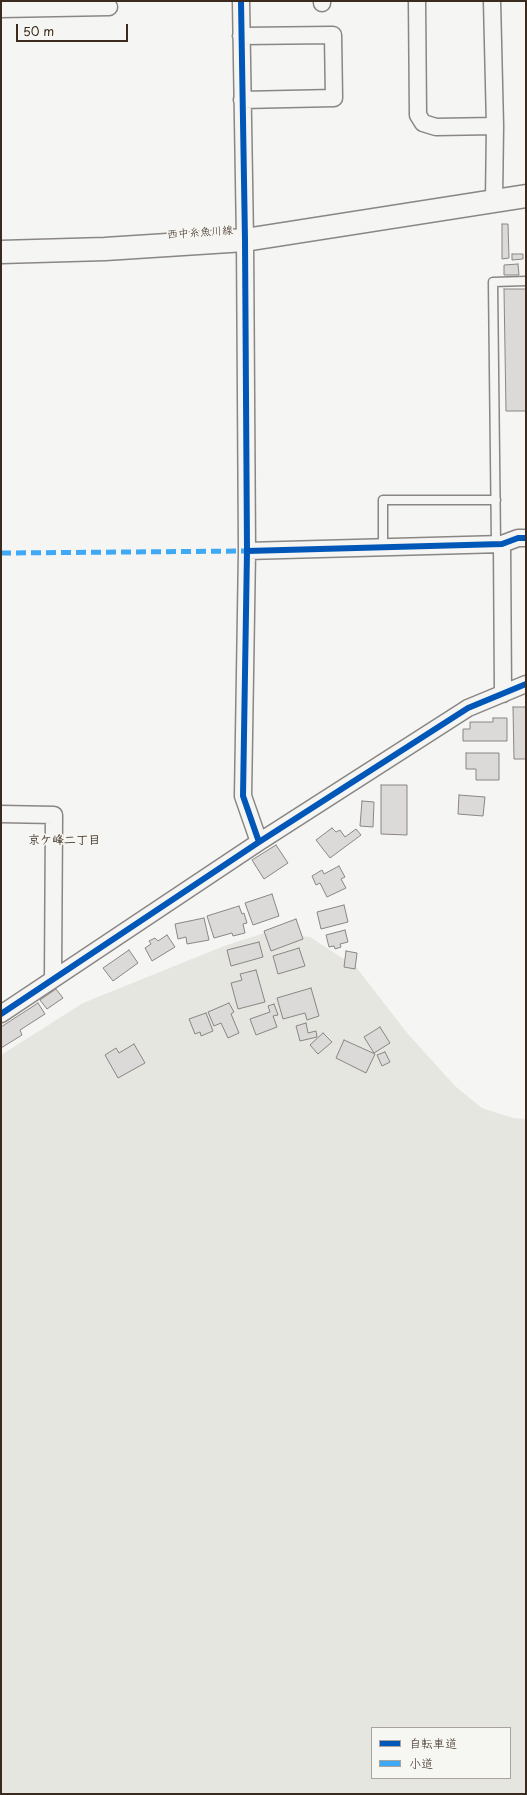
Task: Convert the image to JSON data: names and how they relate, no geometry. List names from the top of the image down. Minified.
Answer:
{"streets":{"main road":["西中糸魚川線"]},"districts":["京ケ峰二丁目"],"legend":["自転車道","小道"],"scale_bar":"50 m"}
